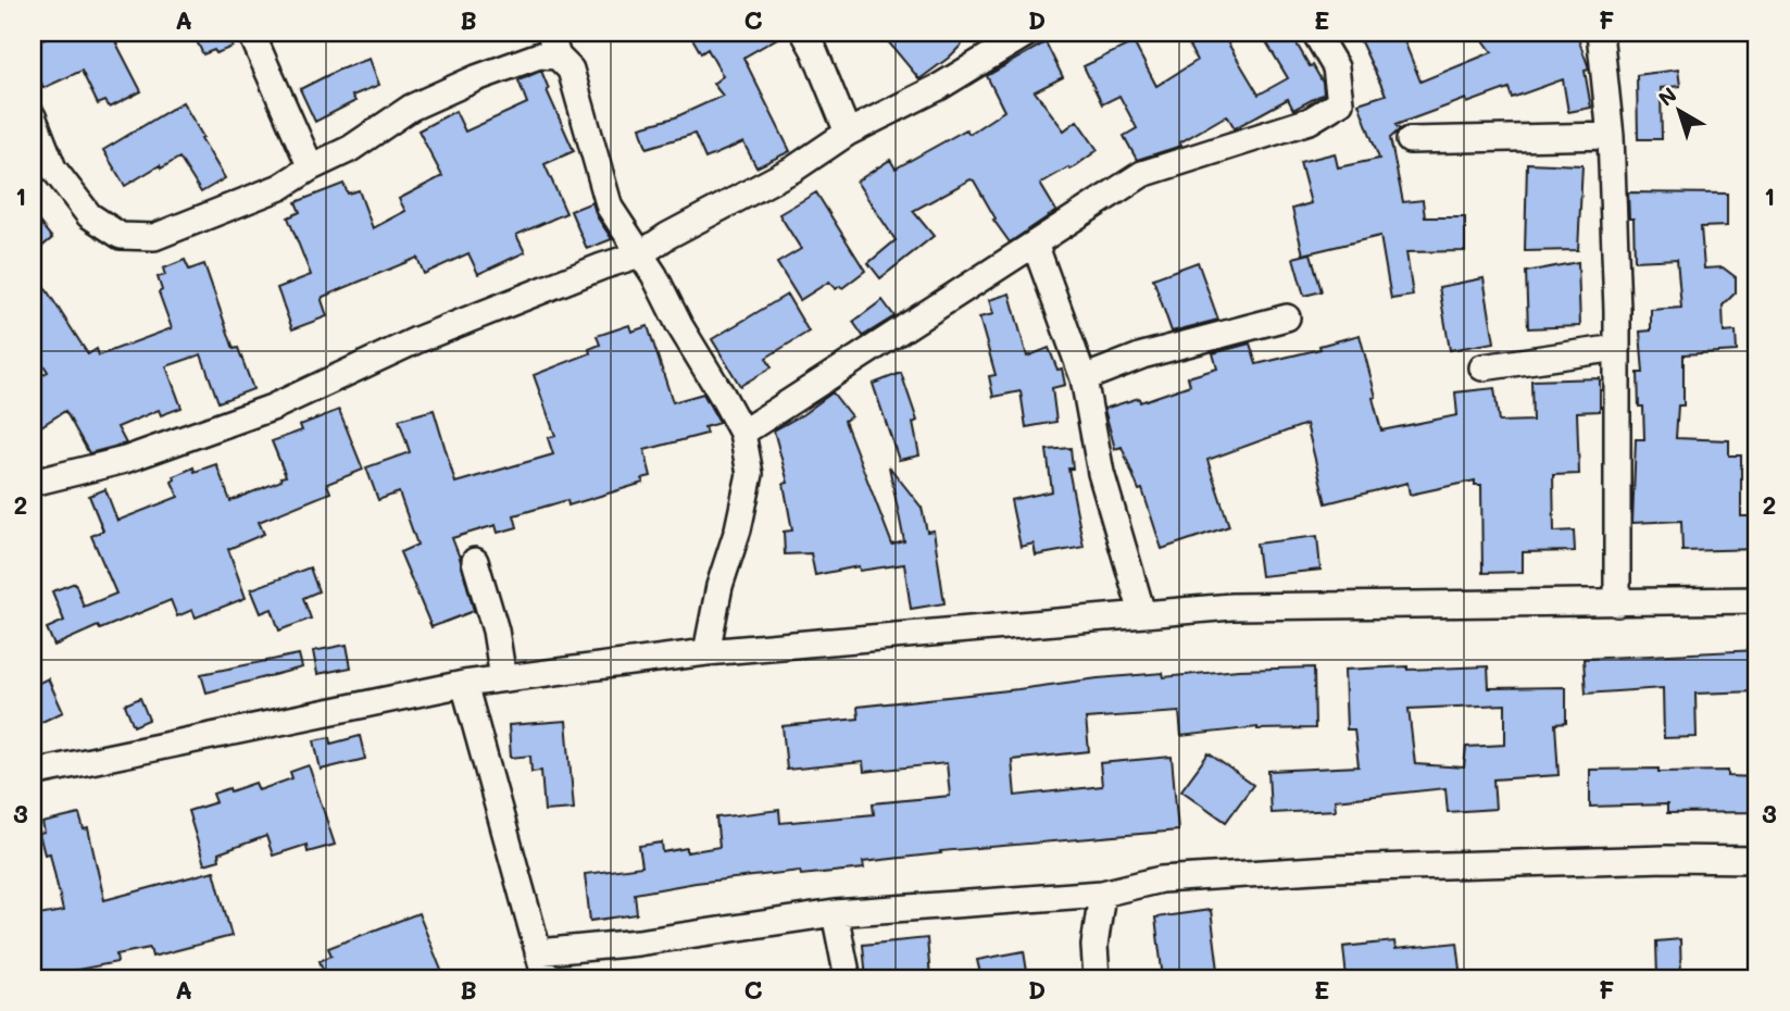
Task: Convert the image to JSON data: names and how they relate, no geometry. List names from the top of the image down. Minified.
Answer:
{"north":"top left","grid":{"columns":["A","B","C","D","E","F"],"rows":["1","2","3"]}}
